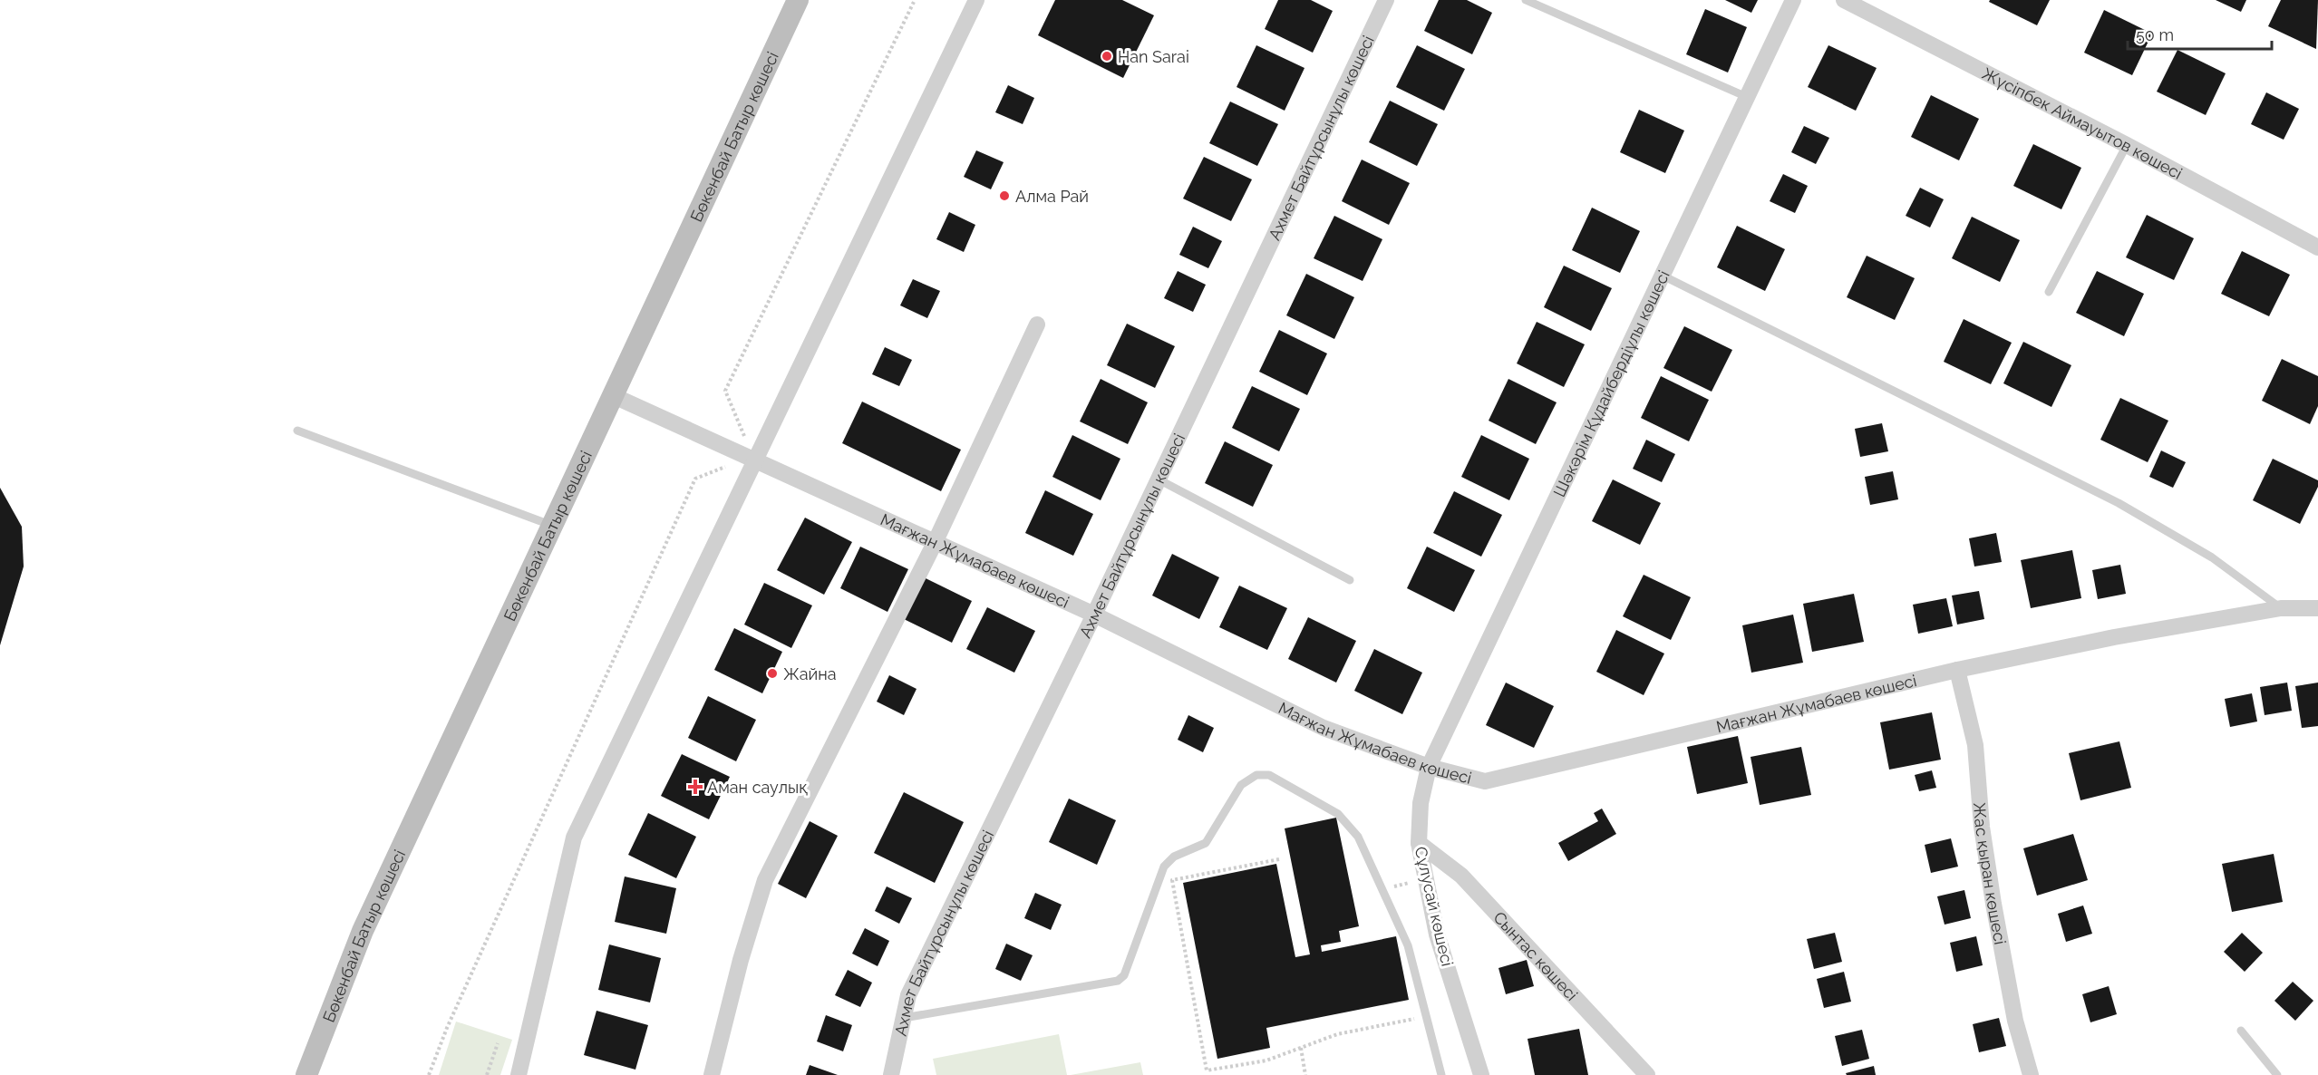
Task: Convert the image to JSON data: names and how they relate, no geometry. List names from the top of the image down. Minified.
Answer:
{"streets":{"main road":["Бөкенбай Батыр көшесі"],"street":["Жүсіпбек Аймауытов көшесі","Ахмет Байтұрсынұлы көшесі","Шәкәрім Құдайбердіұлы көшесі","Мағжан Жұмабаев көшесі","Жас қыран көшесі","Сұлусай көшесі","Сынтас көшесі"]},"crossings":[["Бөкенбай Батыр көшесі","Мағжан Жұмабаев көшесі"],["Ахмет Байтұрсынұлы көшесі","Мағжан Жұмабаев көшесі"],["Шәкәрім Құдайбердіұлы көшесі","Мағжан Жұмабаев көшесі"],["Шәкәрім Құдайбердіұлы көшесі","Сұлусай көшесі"],["Мағжан Жұмабаев көшесі","Жас қыран көшесі"],["Мағжан Жұмабаев көшесі","Сұлусай көшесі"],["Сұлусай көшесі","Сынтас көшесі"]],"places":{"other":["Han Sarai","Алма Рай","Жайна"],"health":["Аман саулық"]},"scale_bar":"50 m"}
